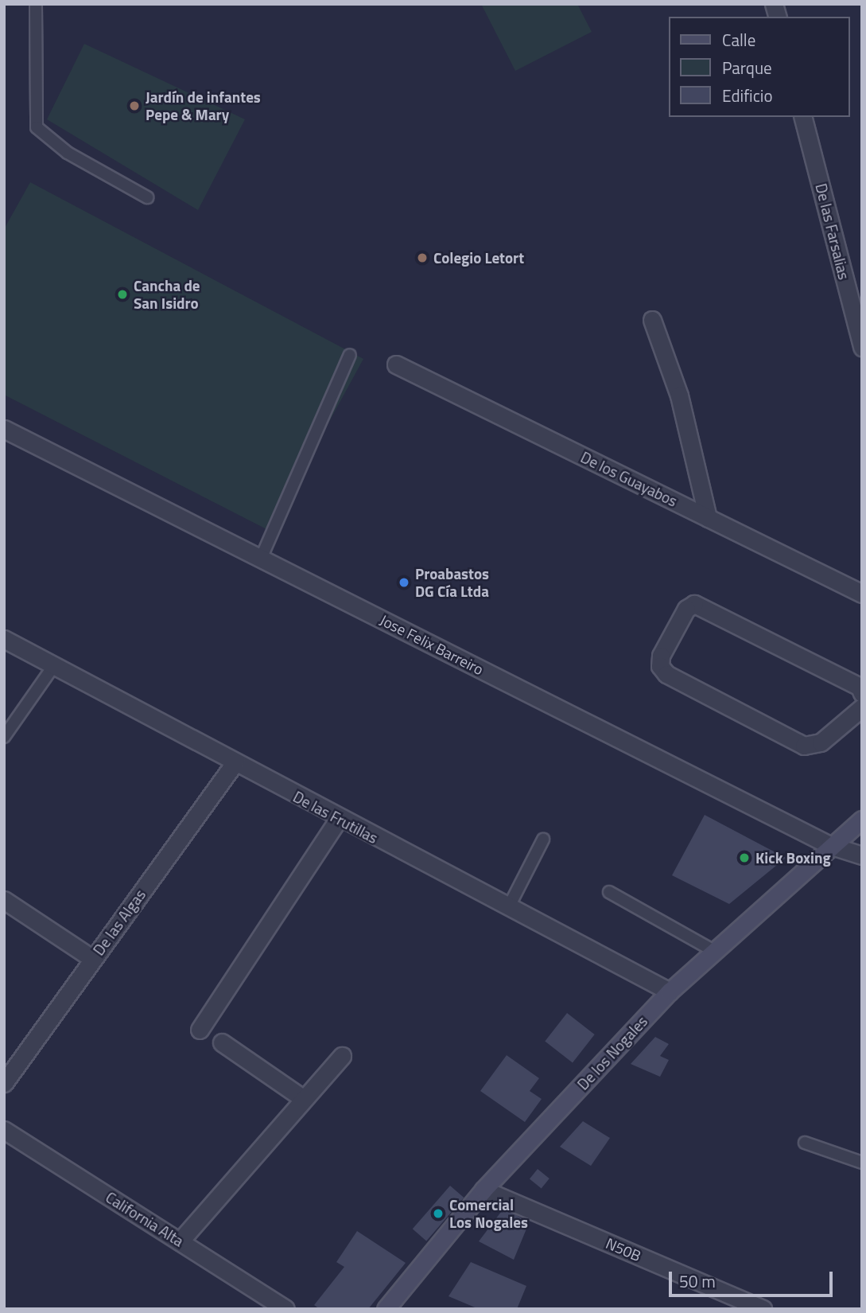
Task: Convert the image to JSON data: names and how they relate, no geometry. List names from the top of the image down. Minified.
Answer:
{"streets":{"street":["De las Farsalias","De los Guayabos","Jose Felix Barreiro","De las Frutillas","De las Algas","De los Nogales","California Alta","N50B"]},"crossings":[["Jose Felix Barreiro","De los Nogales"],["De las Frutillas","De las Algas"],["De las Frutillas","De los Nogales"],["De los Nogales","N50B"]],"places":["Jardín de infantes Pepe & Mary","Colegio Letort","Cancha de San Isidro","Proabastos DG Cía Ltda","Kick Boxing","Comercial Los Nogales"],"legend":["Calle","Parque","Edificio"],"scale_bar":"50 m"}
